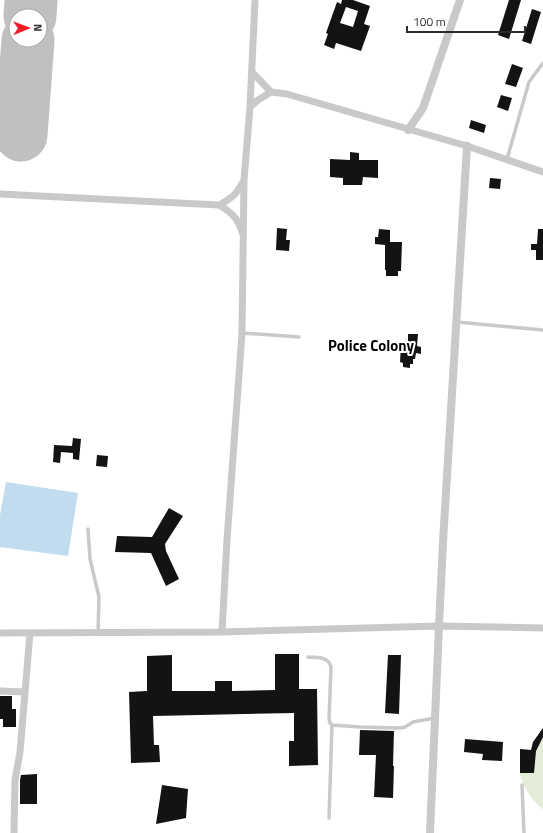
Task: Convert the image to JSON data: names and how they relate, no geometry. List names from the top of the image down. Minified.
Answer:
{"districts":["Police Colony"],"scale_bar":"100 m","north":"right"}
